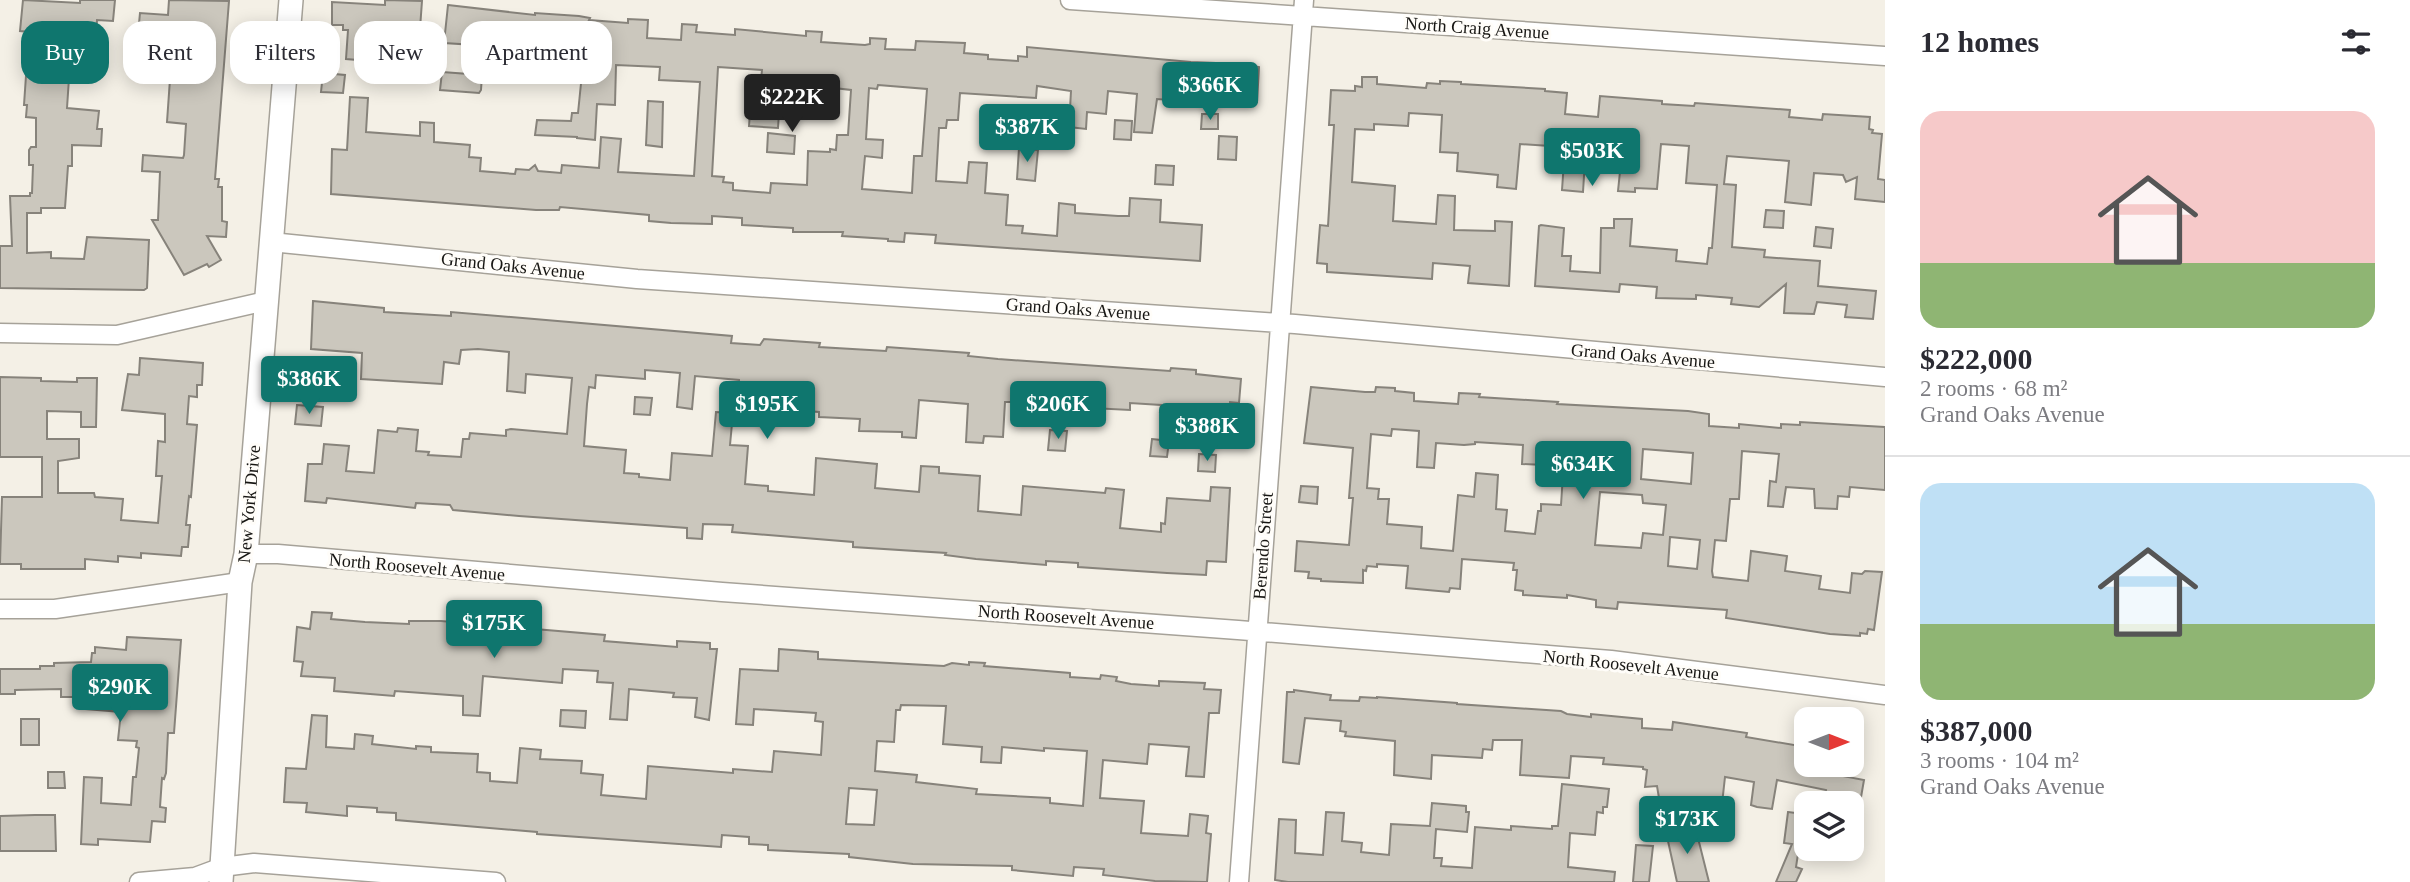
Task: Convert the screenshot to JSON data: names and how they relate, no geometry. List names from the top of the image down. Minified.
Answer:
{"streets":{"street":["North Craig Avenue","Grand Oaks Avenue","New York Drive","Berendo Street","North Roosevelt Avenue"]},"crossings":[["North Craig Avenue","Berendo Street"],["Grand Oaks Avenue","New York Drive"],["Grand Oaks Avenue","Berendo Street"],["New York Drive","North Roosevelt Avenue"],["Berendo Street","North Roosevelt Avenue"]],"north":"right","page":{"heading":"12 homes","chip":["Buy","Rent","Filters","New","Apartment"],"price":["$366K","$222K","$387K","$503K","$386K","$195K","$206K","$388K","$634K","$175K","$290K","$173K"],"list":[{"name":"$222,000","note":"2 rooms · 68 m² · Grand Oaks Avenue"},{"name":"$387,000","note":"3 rooms · 104 m² · Grand Oaks Avenue"}]}}
